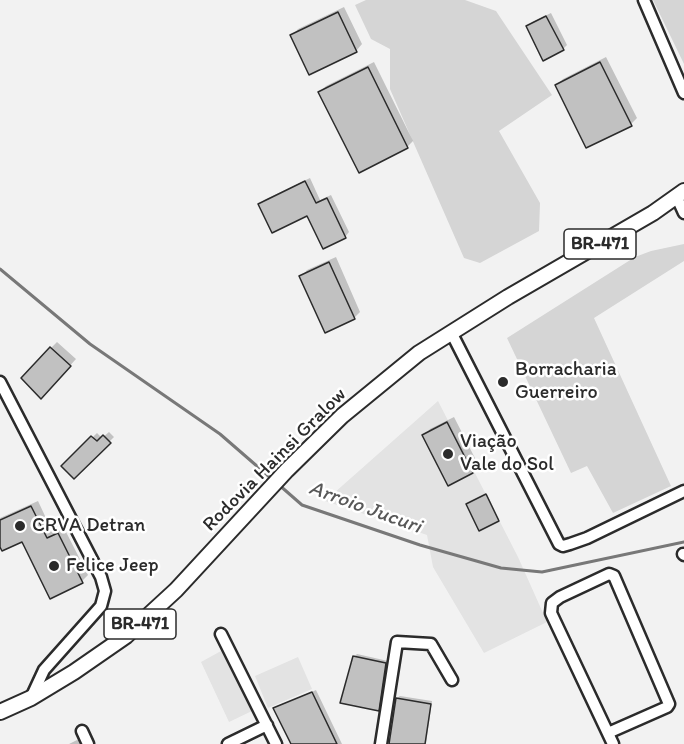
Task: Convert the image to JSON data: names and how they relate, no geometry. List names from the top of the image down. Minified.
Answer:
{"streets":{"main road":["BR-471","Rodovia Hainsi Gralow"]},"water":["Arroio Jucuri"],"places":["Borracharia Guerreiro","Viação Vale do Sol","CRVA Detran","Felice Jeep"]}
